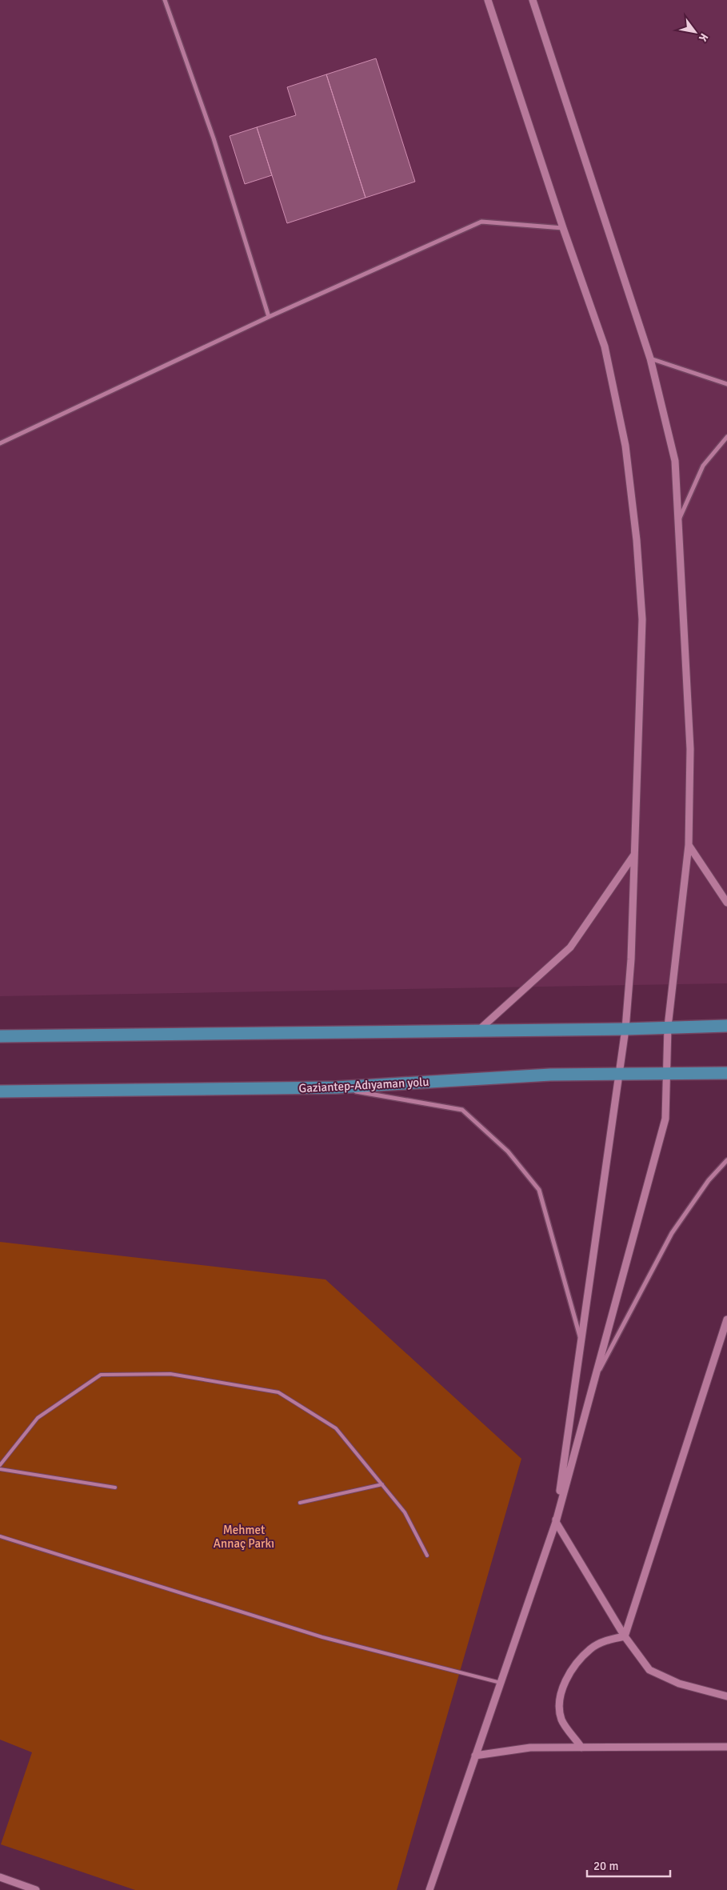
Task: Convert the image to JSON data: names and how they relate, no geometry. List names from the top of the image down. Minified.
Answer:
{"streets":{"highway":["Gaziantep-Adıyaman yolu"]},"parks":["Mehmet Annaç Parkı"],"scale_bar":"20 m","north":"bottom right"}
